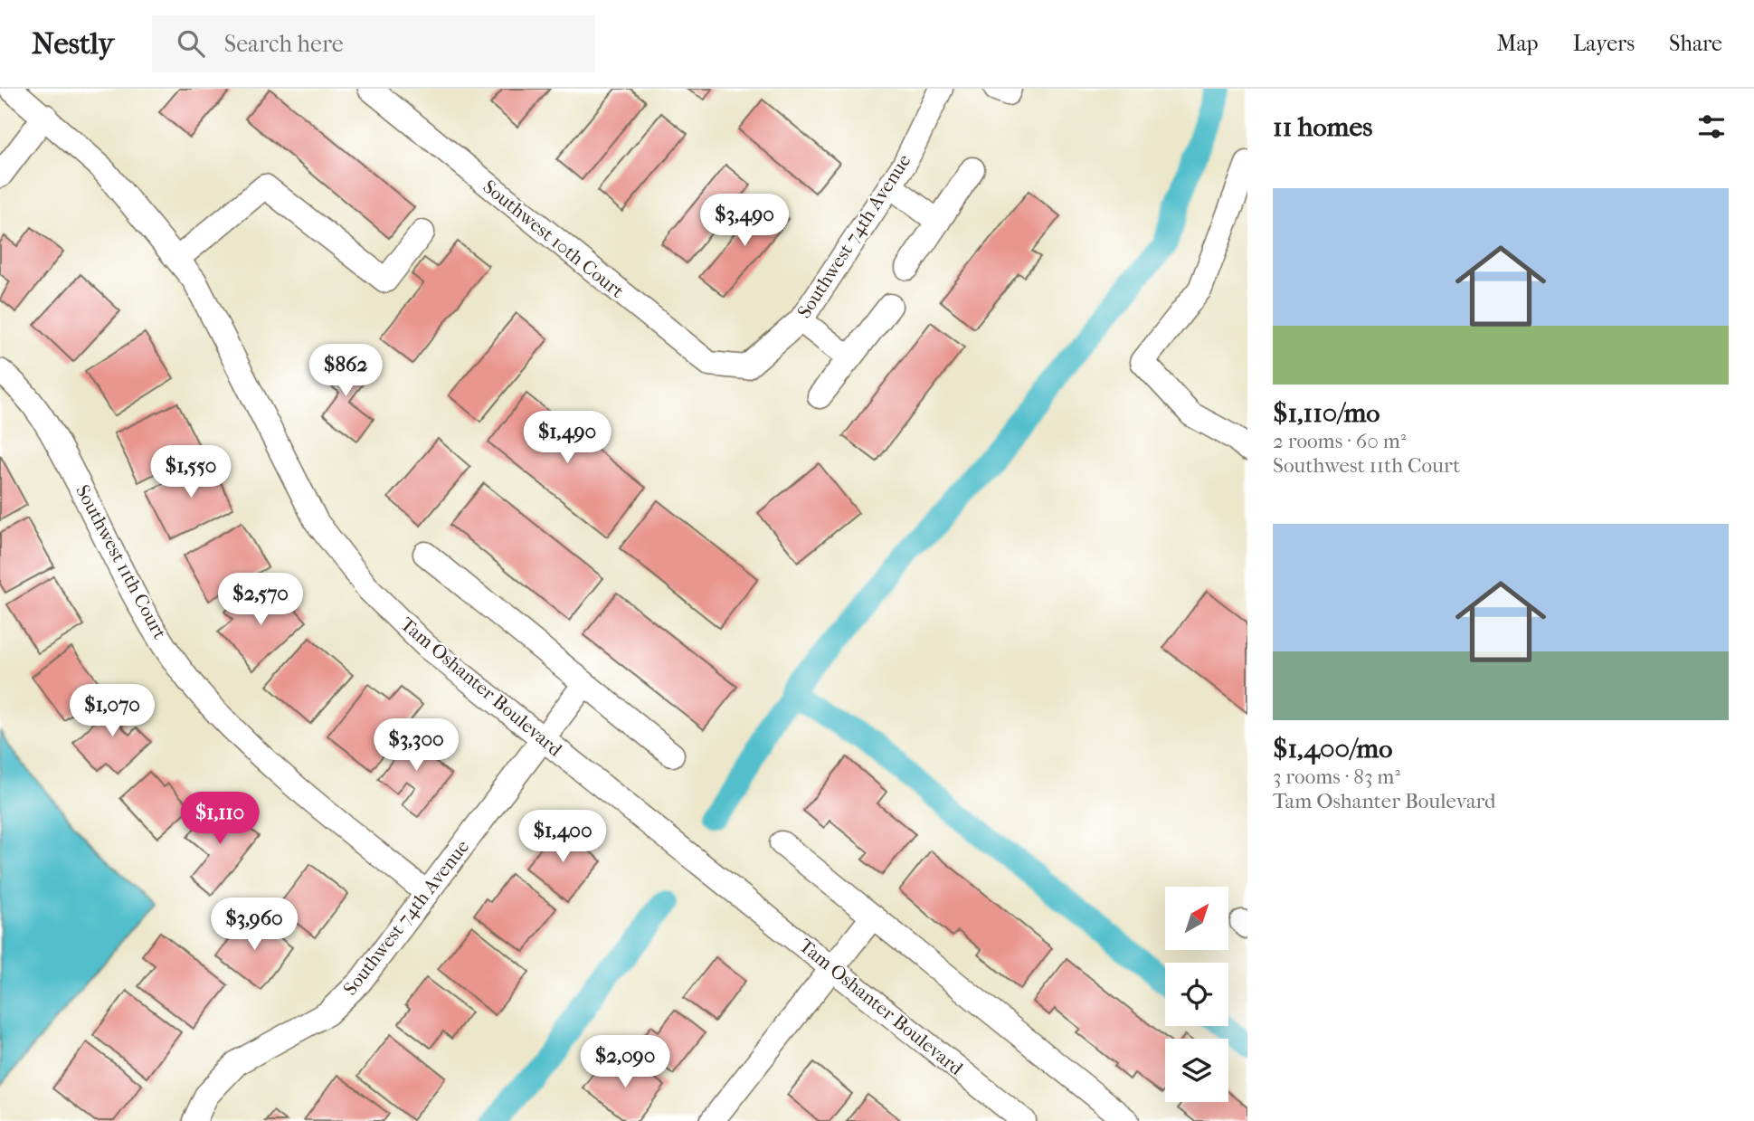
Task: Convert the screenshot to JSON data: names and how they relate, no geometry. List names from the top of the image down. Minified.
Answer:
{"streets":{"street":["Southwest 74th Avenue","Southwest 10th Court","Southwest 11th Court","Tam Oshanter Boulevard"]},"crossings":[["Southwest 74th Avenue","Southwest 10th Court"],["Southwest 74th Avenue","Southwest 11th Court"],["Southwest 74th Avenue","Tam Oshanter Boulevard"]],"north":"top right","page":{"header":"Nestly","search":"Search here","nav":["Map","Layers","Share"],"heading":"11 homes","list":[{"name":"$1,110/mo","note":"2 rooms · 60 m² · Southwest 11th Court"},{"name":"$1,400/mo","note":"3 rooms · 83 m² · Tam Oshanter Boulevard"}],"price":["$3,490","$862","$1,490","$1,550","$2,570","$1,070","$3,300","$1,110","$1,400","$3,960","$2,090"]}}
